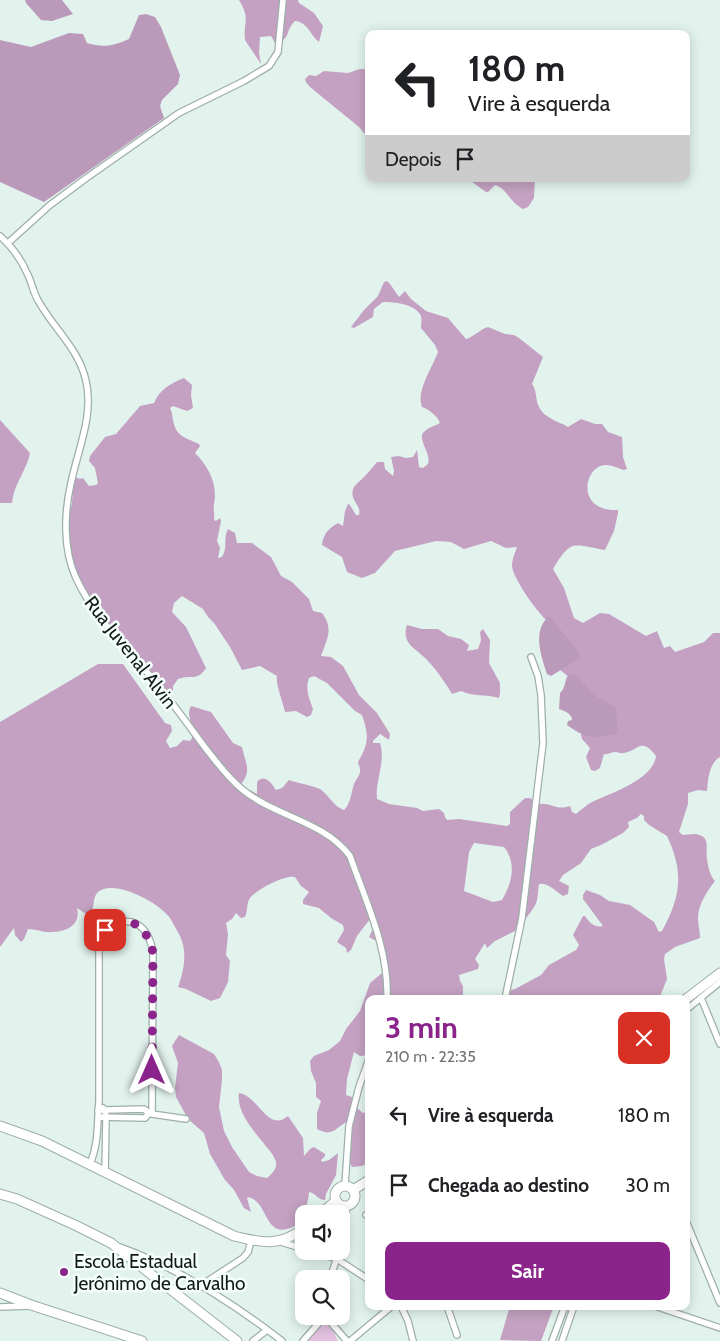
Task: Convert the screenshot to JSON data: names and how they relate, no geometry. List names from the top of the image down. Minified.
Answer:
{"streets":{"street":["Rua Juvenal Alvin"]},"places":["Escola Estadual Jerônimo de Carvalho"],"page":{"turn":["180 m","Vire à esquerda"],"then":"Depois","heading":["3 min","210 m · 22:35"],"list":[{"name":"Vire à esquerda","value":"180 m"},{"name":"Chegada ao destino","value":"30 m"}],"buttons":"Sair"}}
